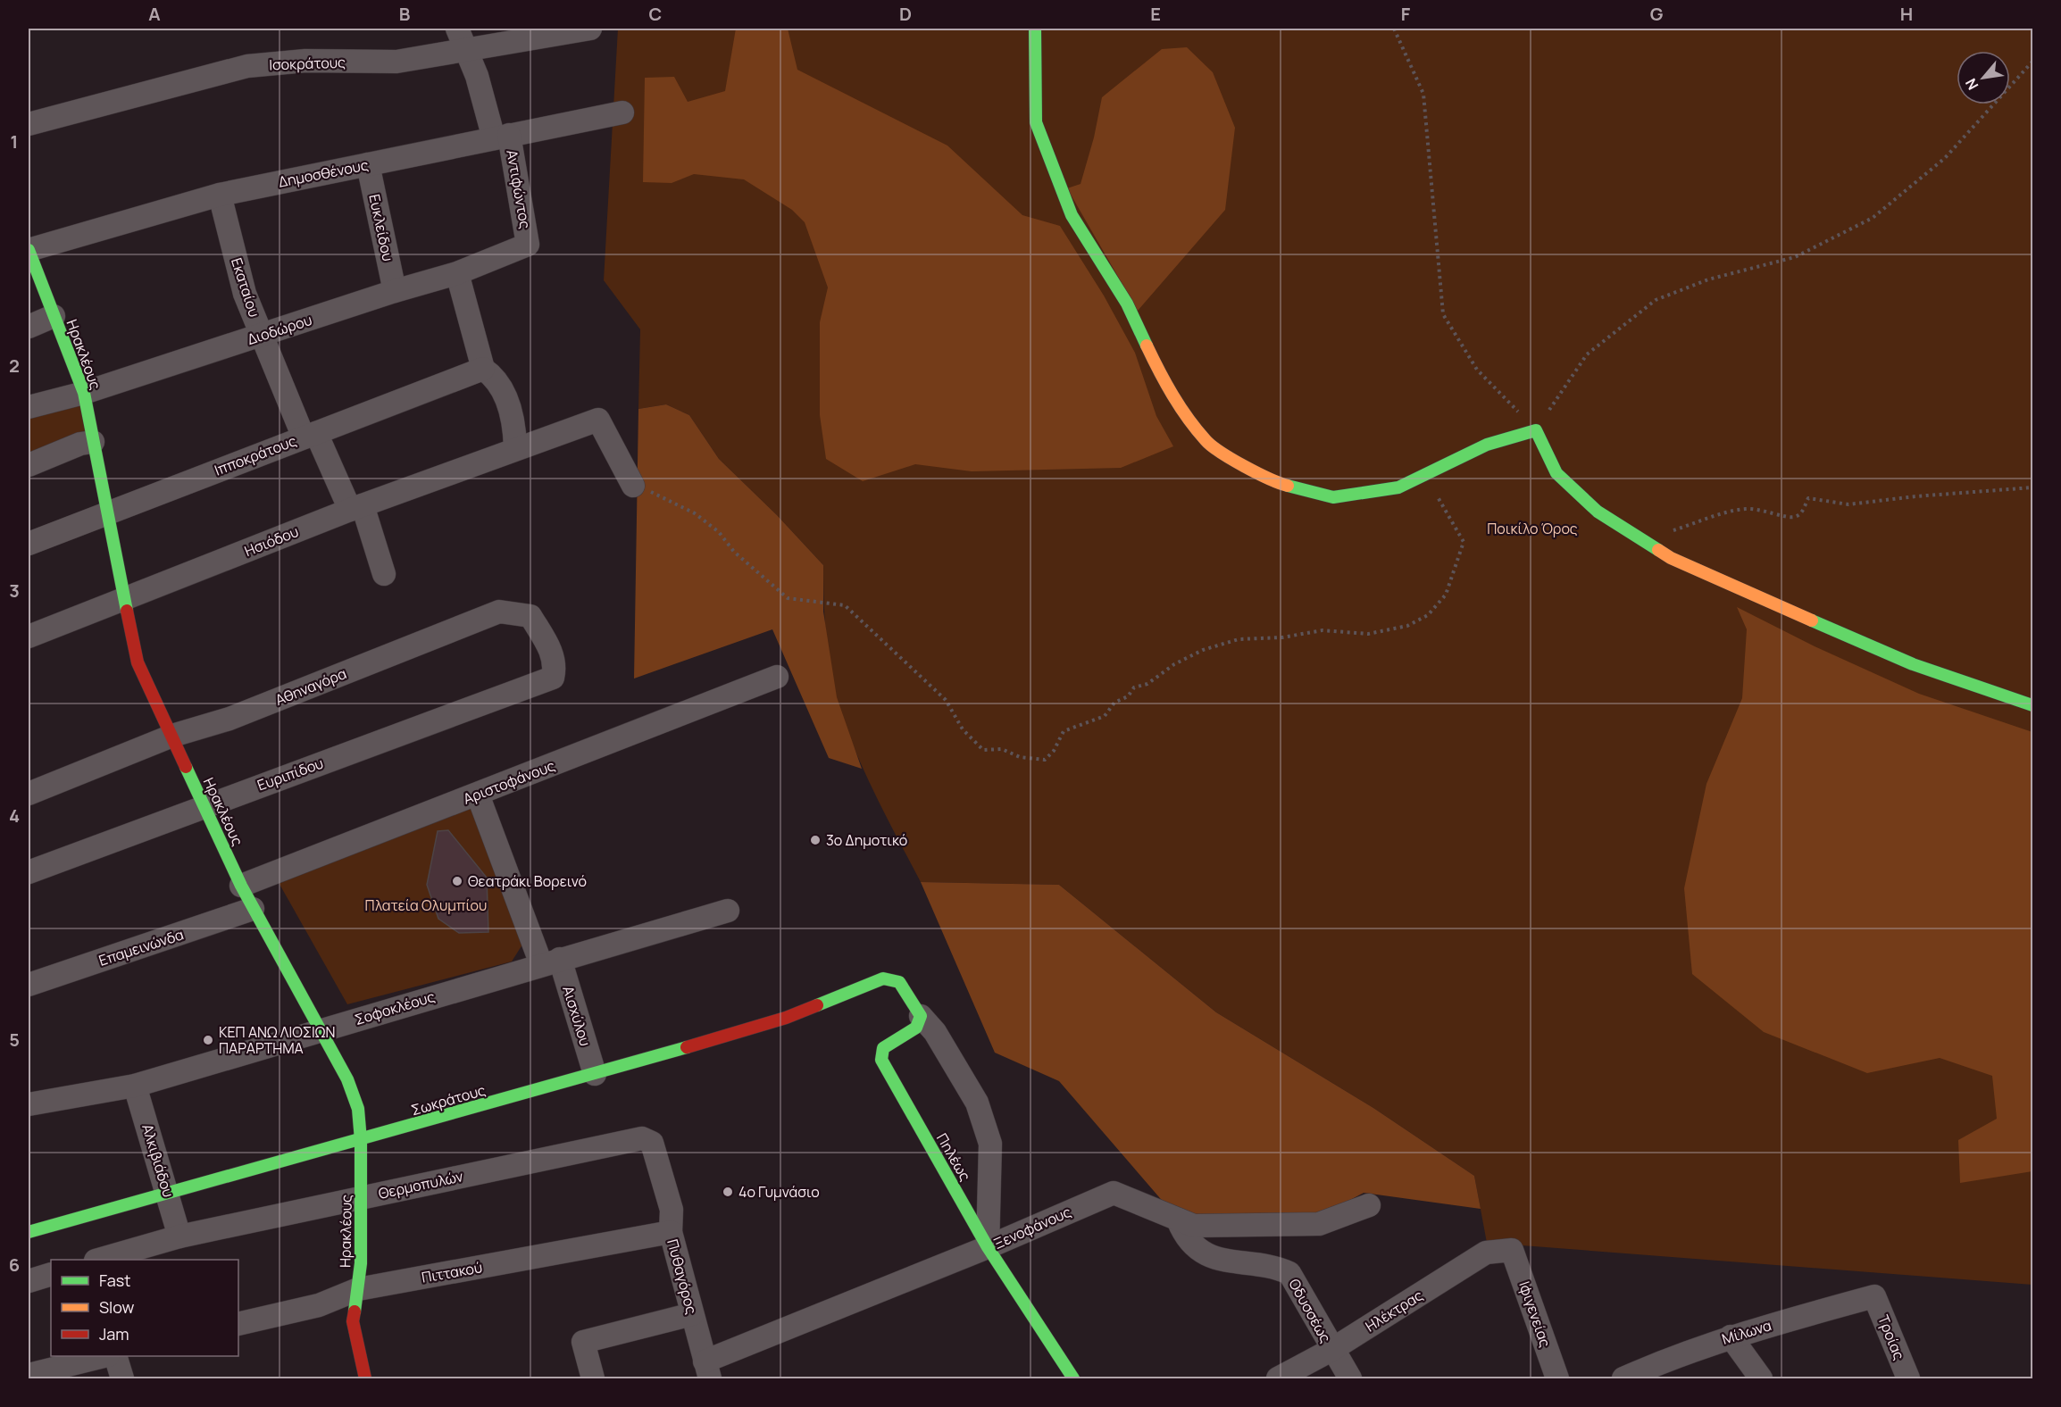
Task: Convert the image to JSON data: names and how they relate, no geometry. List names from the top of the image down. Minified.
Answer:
{"streets":{"street":["Ισοκράτους","Δημοσθένους","Αντιφώντος","Ευκλείδου","Εκαταίου","Διοδώρου","Ηρακλέους","Ιπποκράτους","Ησιόδου","Αθηναγόρα","Ευριπίδου","Αριστοφάνους","Επαμεινώνδα","Σοφοκλέους","Αισχύλου","Σωκράτους","Πηλέως","Αλκιβιάδου","Θερμοπυλών","Ξενοφάνους","Πιττακού","Πυθαγόρος","Οδυσσέως","Ηλέκτρας","Ιφιγενείας","Μίλωνα","Τροίας"]},"crossings":[["Ισοκράτους","Αντιφώντος"],["Δημοσθένους","Αντιφώντος"],["Δημοσθένους","Ευκλείδου"],["Δημοσθένους","Εκαταίου"],["Δημοσθένους","Ηρακλέους"],["Αντιφώντος","Διοδώρου"],["Ευκλείδου","Διοδώρου"],["Εκαταίου","Διοδώρου"],["Εκαταίου","Ιπποκράτους"],["Εκαταίου","Ησιόδου"],["Διοδώρου","Ηρακλέους"],["Ηρακλέους","Ιπποκράτους"],["Ηρακλέους","Ησιόδου"],["Ηρακλέους","Αθηναγόρα"],["Ηρακλέους","Ευριπίδου"],["Ηρακλέους","Αριστοφάνους"],["Ηρακλέους","Επαμεινώνδα"],["Ηρακλέους","Σοφοκλέους"],["Ηρακλέους","Σωκράτους"],["Ηρακλέους","Θερμοπυλών"],["Ηρακλέους","Πιττακού"],["Αθηναγόρα","Ευριπίδου"],["Αριστοφάνους","Αισχύλου"],["Σοφοκλέους","Αισχύλου"],["Σοφοκλέους","Αλκιβιάδου"],["Αισχύλου","Σωκράτους"],["Σωκράτους","Πηλέως"],["Σωκράτους","Αλκιβιάδου"],["Πηλέως","Ξενοφάνους"],["Αλκιβιάδου","Θερμοπυλών"],["Θερμοπυλών","Πυθαγόρος"],["Ξενοφάνους","Πυθαγόρος"],["Ξενοφάνους","Οδυσσέως"],["Πιττακού","Πυθαγόρος"],["Οδυσσέως","Ηλέκτρας"],["Ηλέκτρας","Ιφιγενείας"],["Μίλωνα","Τροίας"]],"parks":["Ποικίλο Όρος","Πλατεία Ολυμπίου"],"places":["3ο Δημοτικό","Θεατράκι Βορεινό","ΚΕΠ ΑΝΩ ΛΙΟΣΙΩΝ ΠΑΡΑΡΤΗΜΑ","4ο Γυμνάσιο"],"legend":["Fast","Slow","Jam"],"north":"bottom left","grid":{"columns":["A","B","C","D","E","F","G","H"],"rows":["1","2","3","4","5","6"]}}
